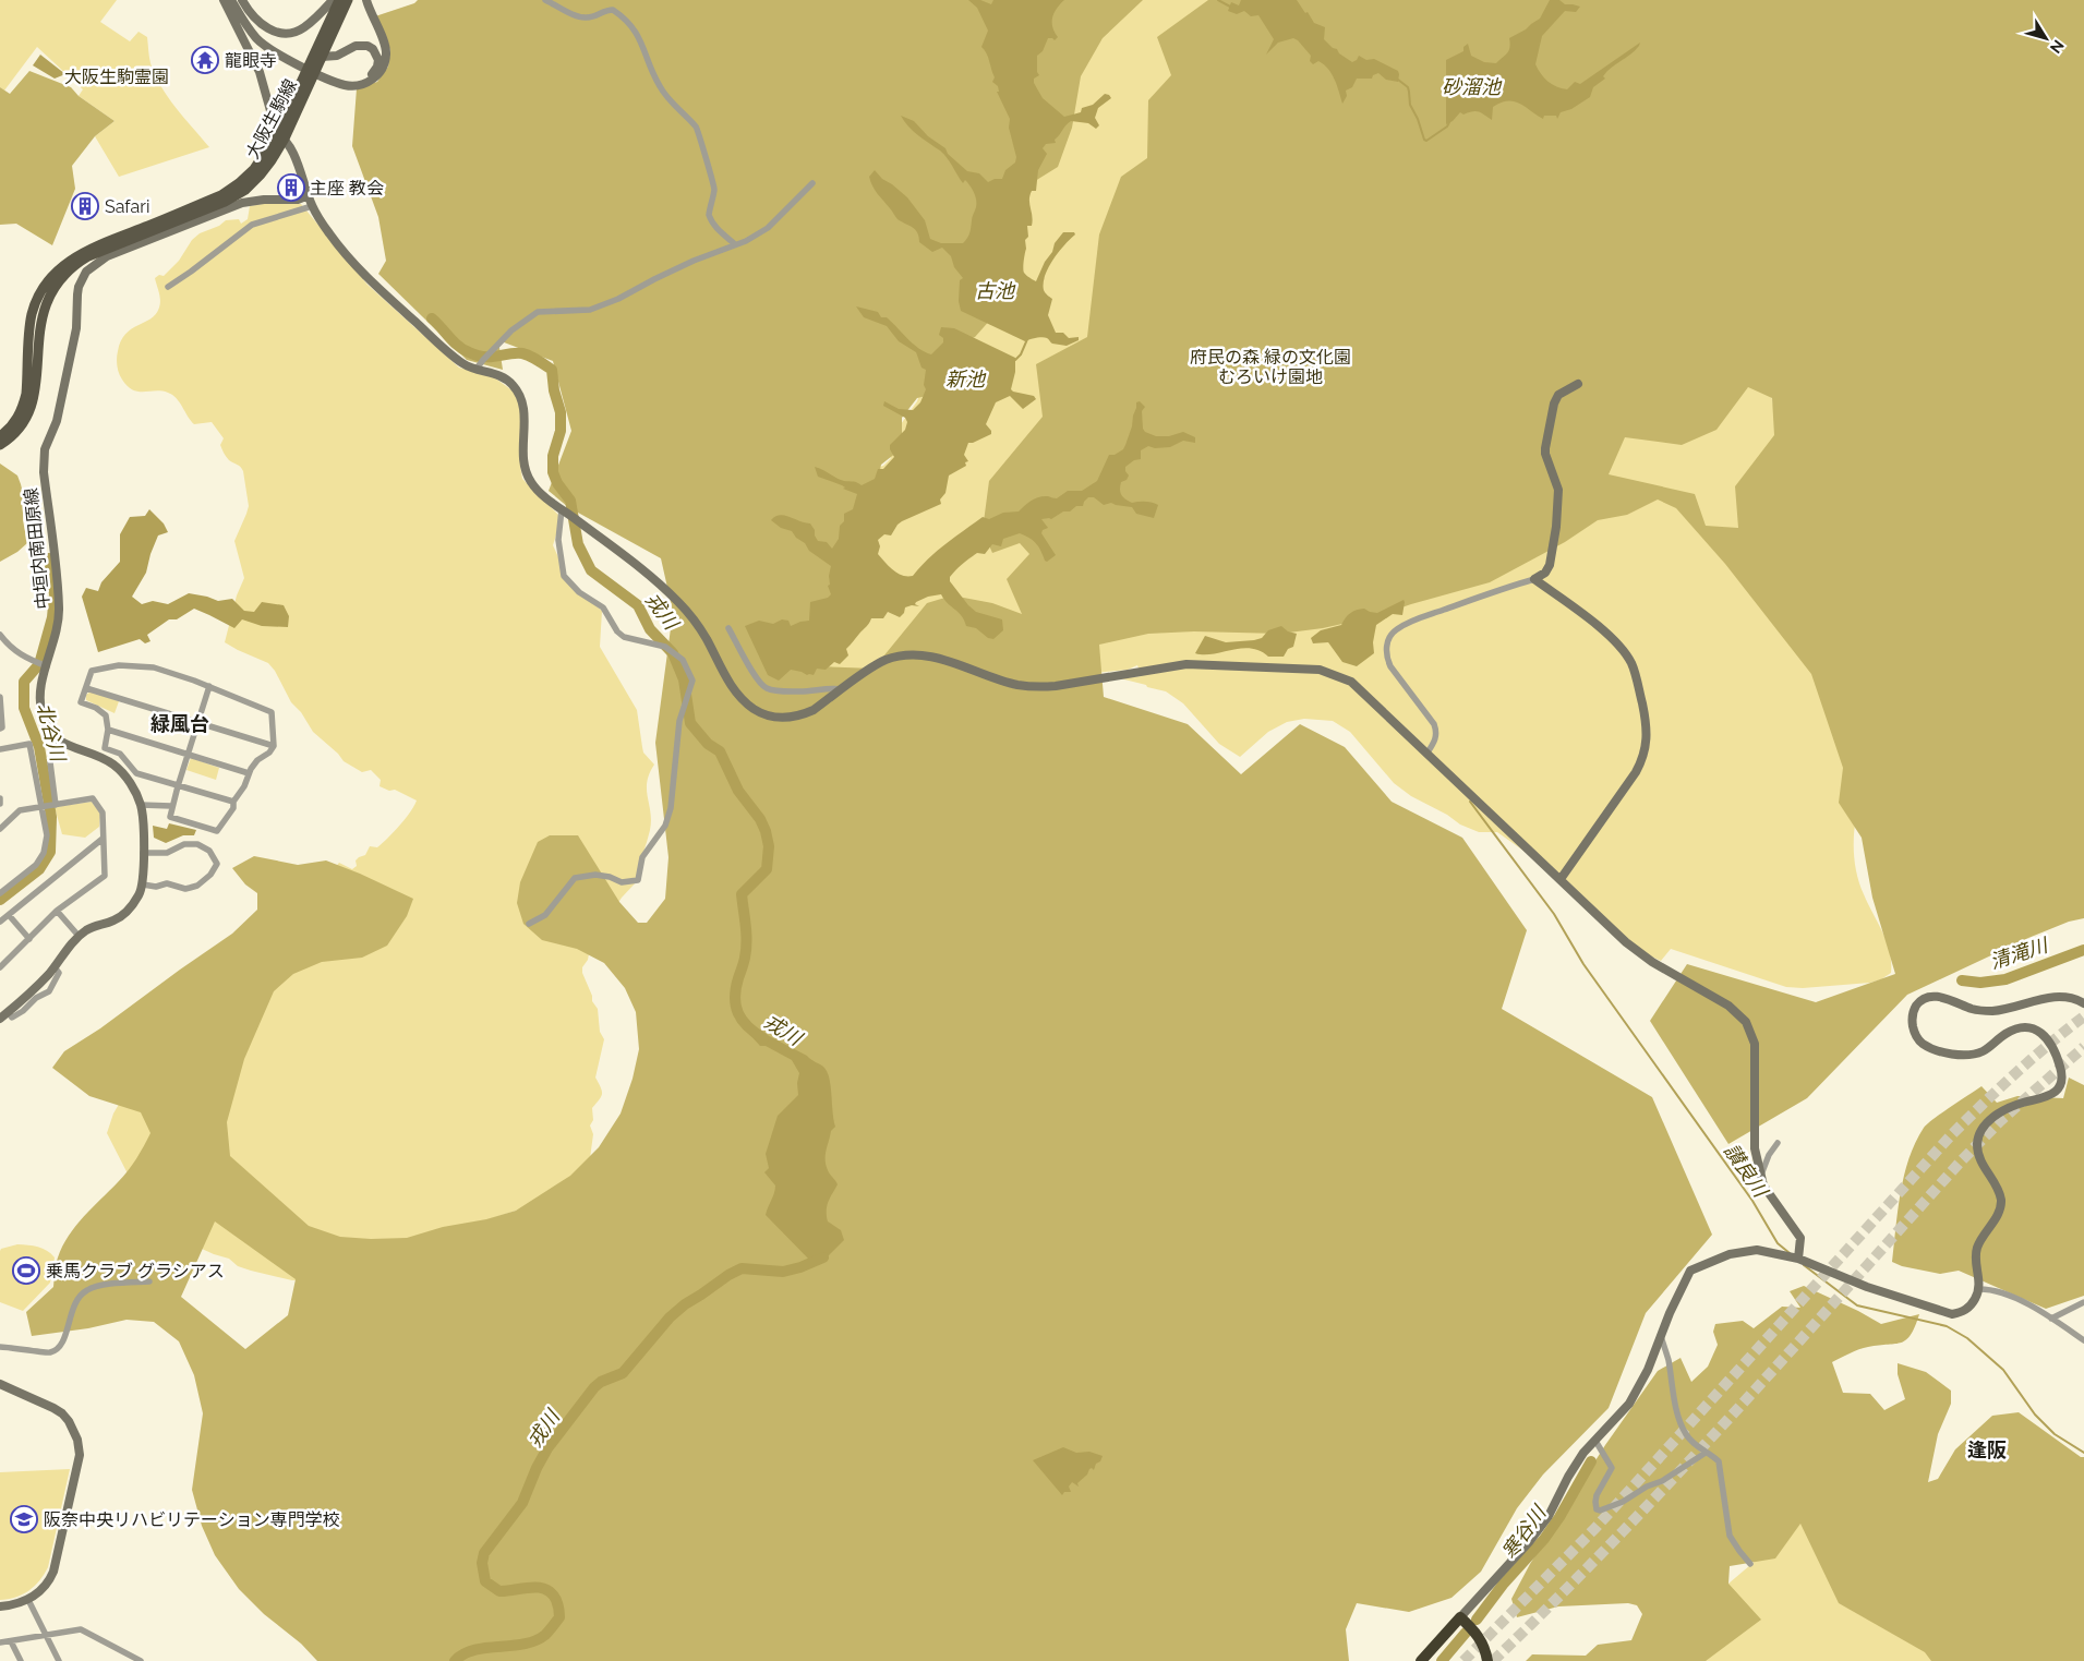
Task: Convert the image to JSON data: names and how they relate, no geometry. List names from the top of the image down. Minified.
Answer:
{"streets":{"main road":["大阪生駒線"],"street":["中垣内南田原線"]},"districts":["緑風台","逢阪"],"water":["砂溜池","古池","新池","戎川","北谷川","清滝川","讃良川","寒谷川"],"parks":["大阪生駒霊園","府民の森 緑の文化園 むろいけ園地"],"places":{"temple":["龍眼寺"],"building":["主座 教会","Safari"],"sports":["乗馬クラブ グラシアス"],"school or university":["阪奈中央リハビリテーション専門学校"]},"north":"bottom right"}
